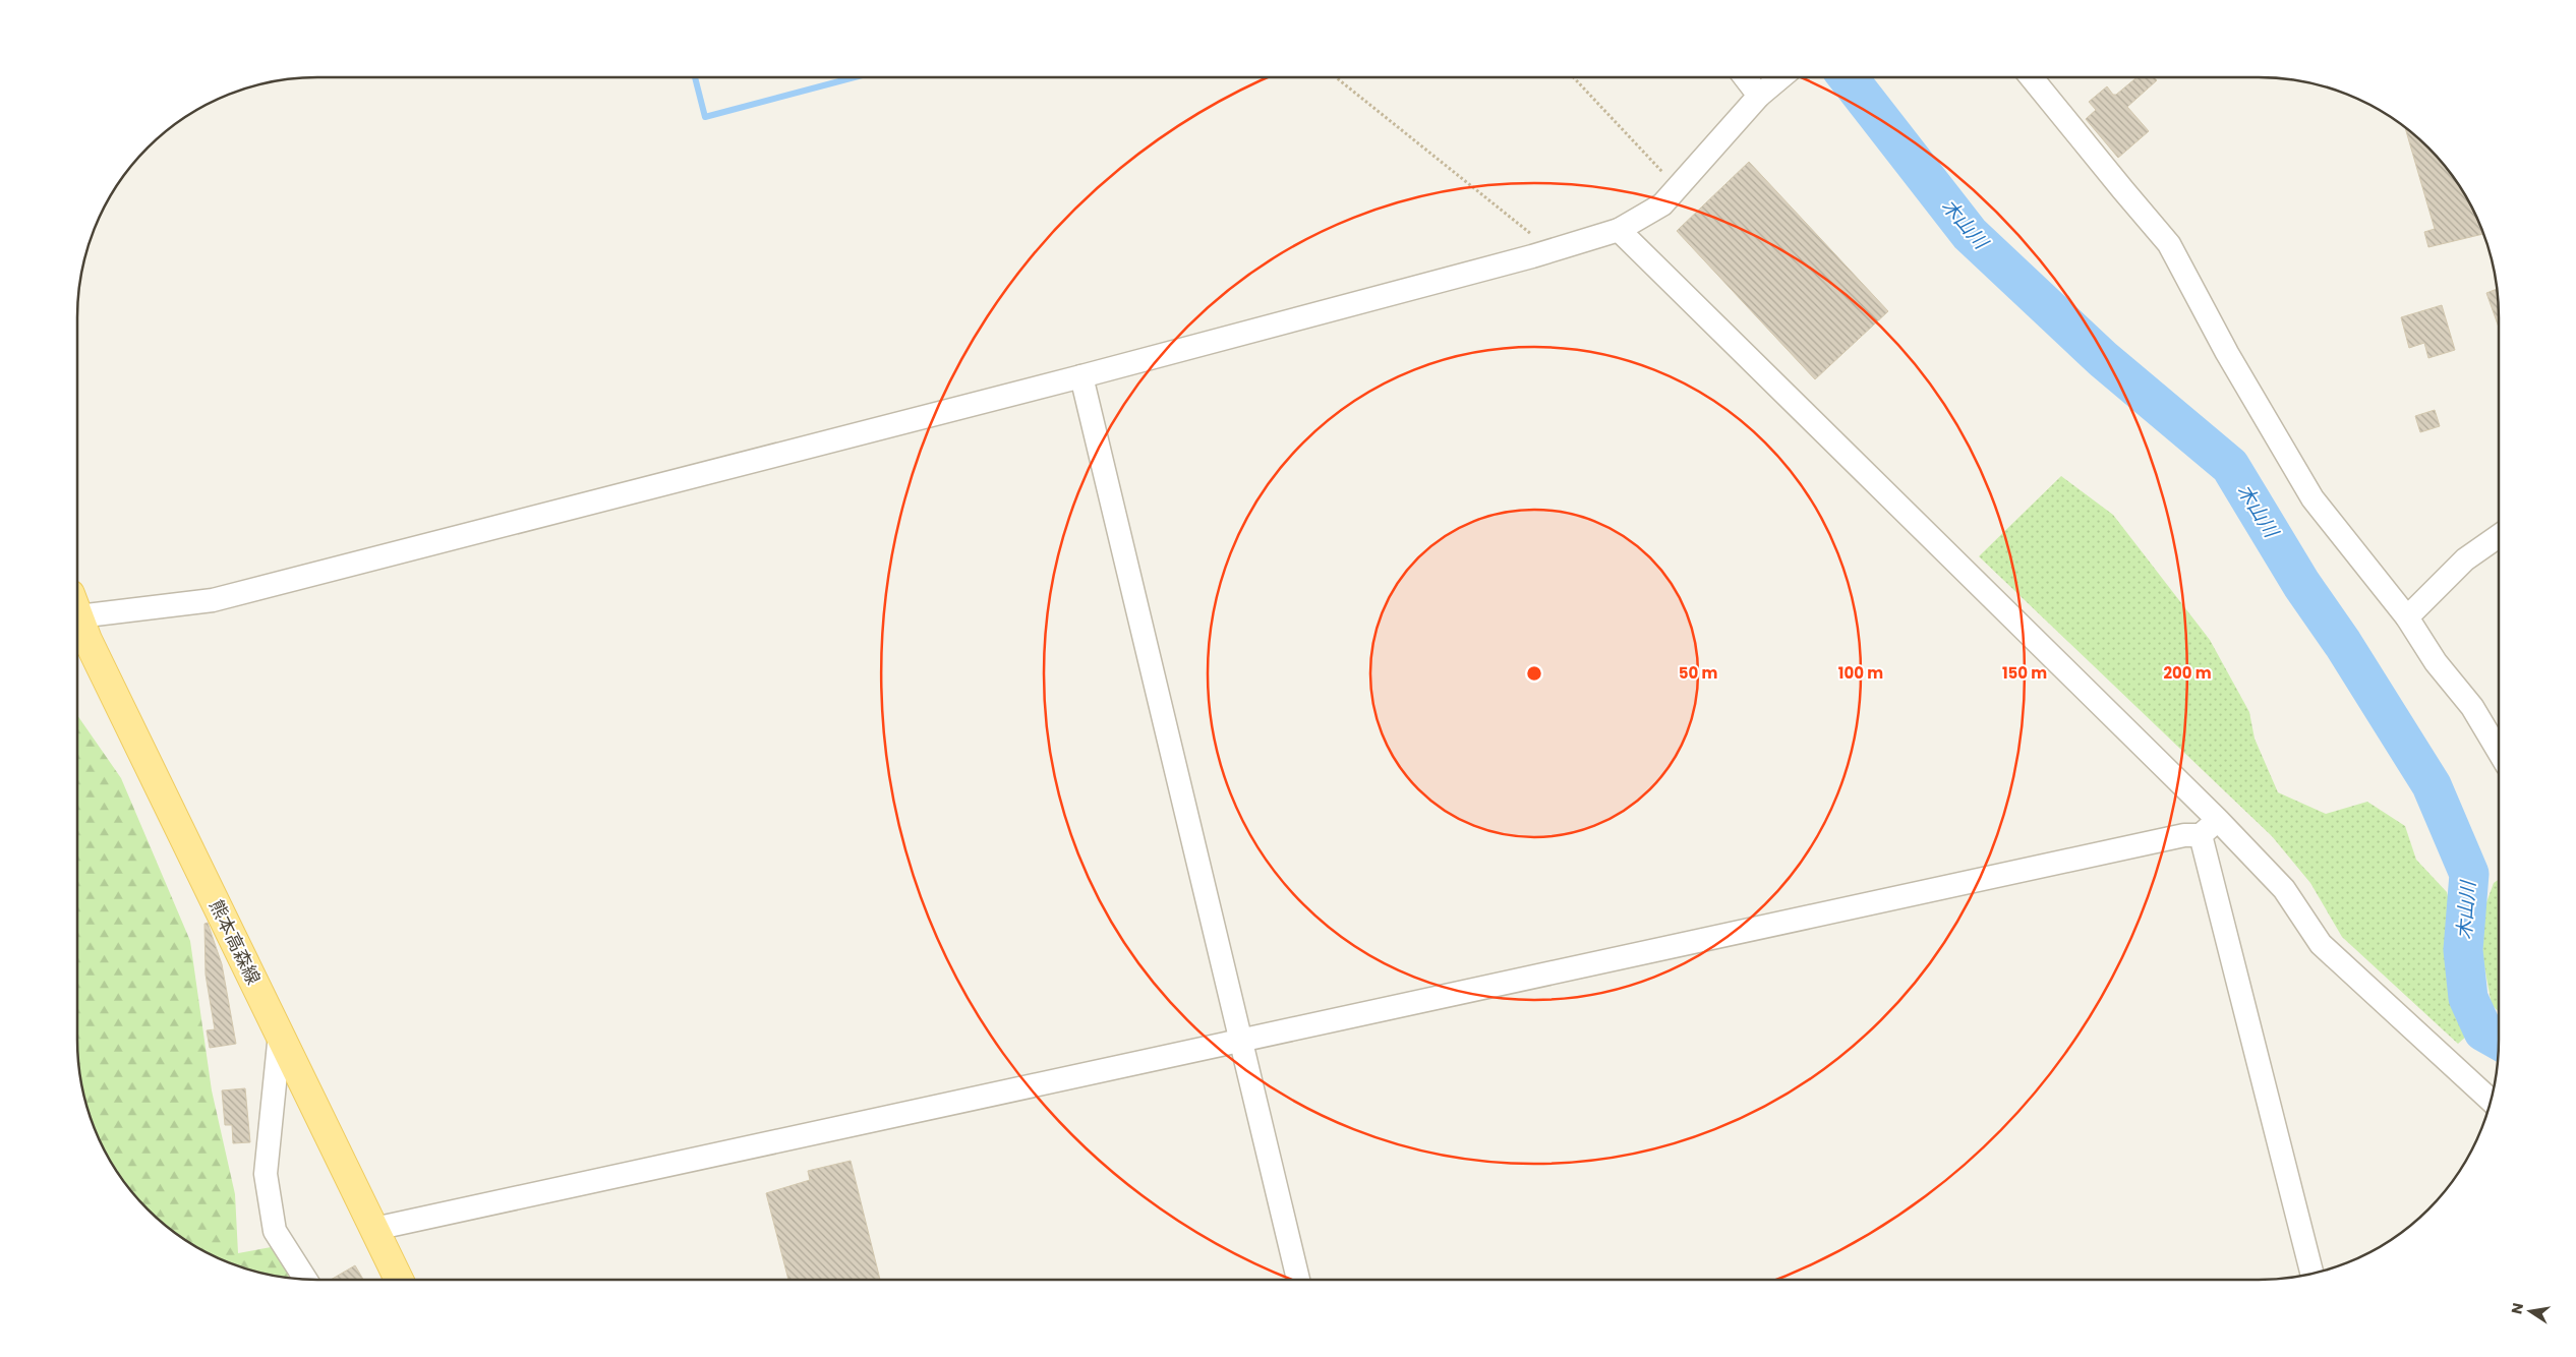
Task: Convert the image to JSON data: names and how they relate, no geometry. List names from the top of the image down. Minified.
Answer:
{"streets":{"main road":["熊本高森線"]},"water":["木山川"],"north":"left","rings":["50 m","100 m","150 m","200 m"]}
